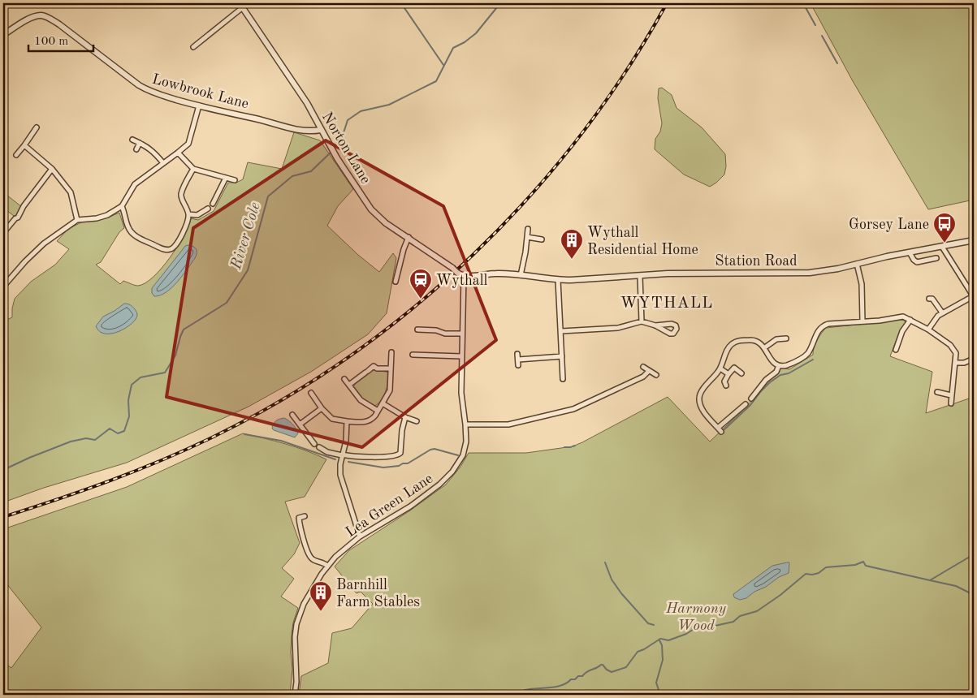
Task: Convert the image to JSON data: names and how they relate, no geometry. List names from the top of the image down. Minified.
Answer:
{"streets":{"street":["Lowbrook Lane","Norton Lane","Station Road","Lea Green Lane"]},"crossings":[["Lowbrook Lane","Norton Lane"],["Norton Lane","Station Road"],["Norton Lane","Lea Green Lane"],["Station Road","Lea Green Lane"]],"districts":["WYTHALL"],"water":["River Cole"],"parks":["Harmony Wood"],"places":{"bus stop":["Gorsey Lane"],"building":["Wythall Residential Home","Barnhill Farm Stables"],"station":["Wythall"]},"scale_bar":"100 m"}
